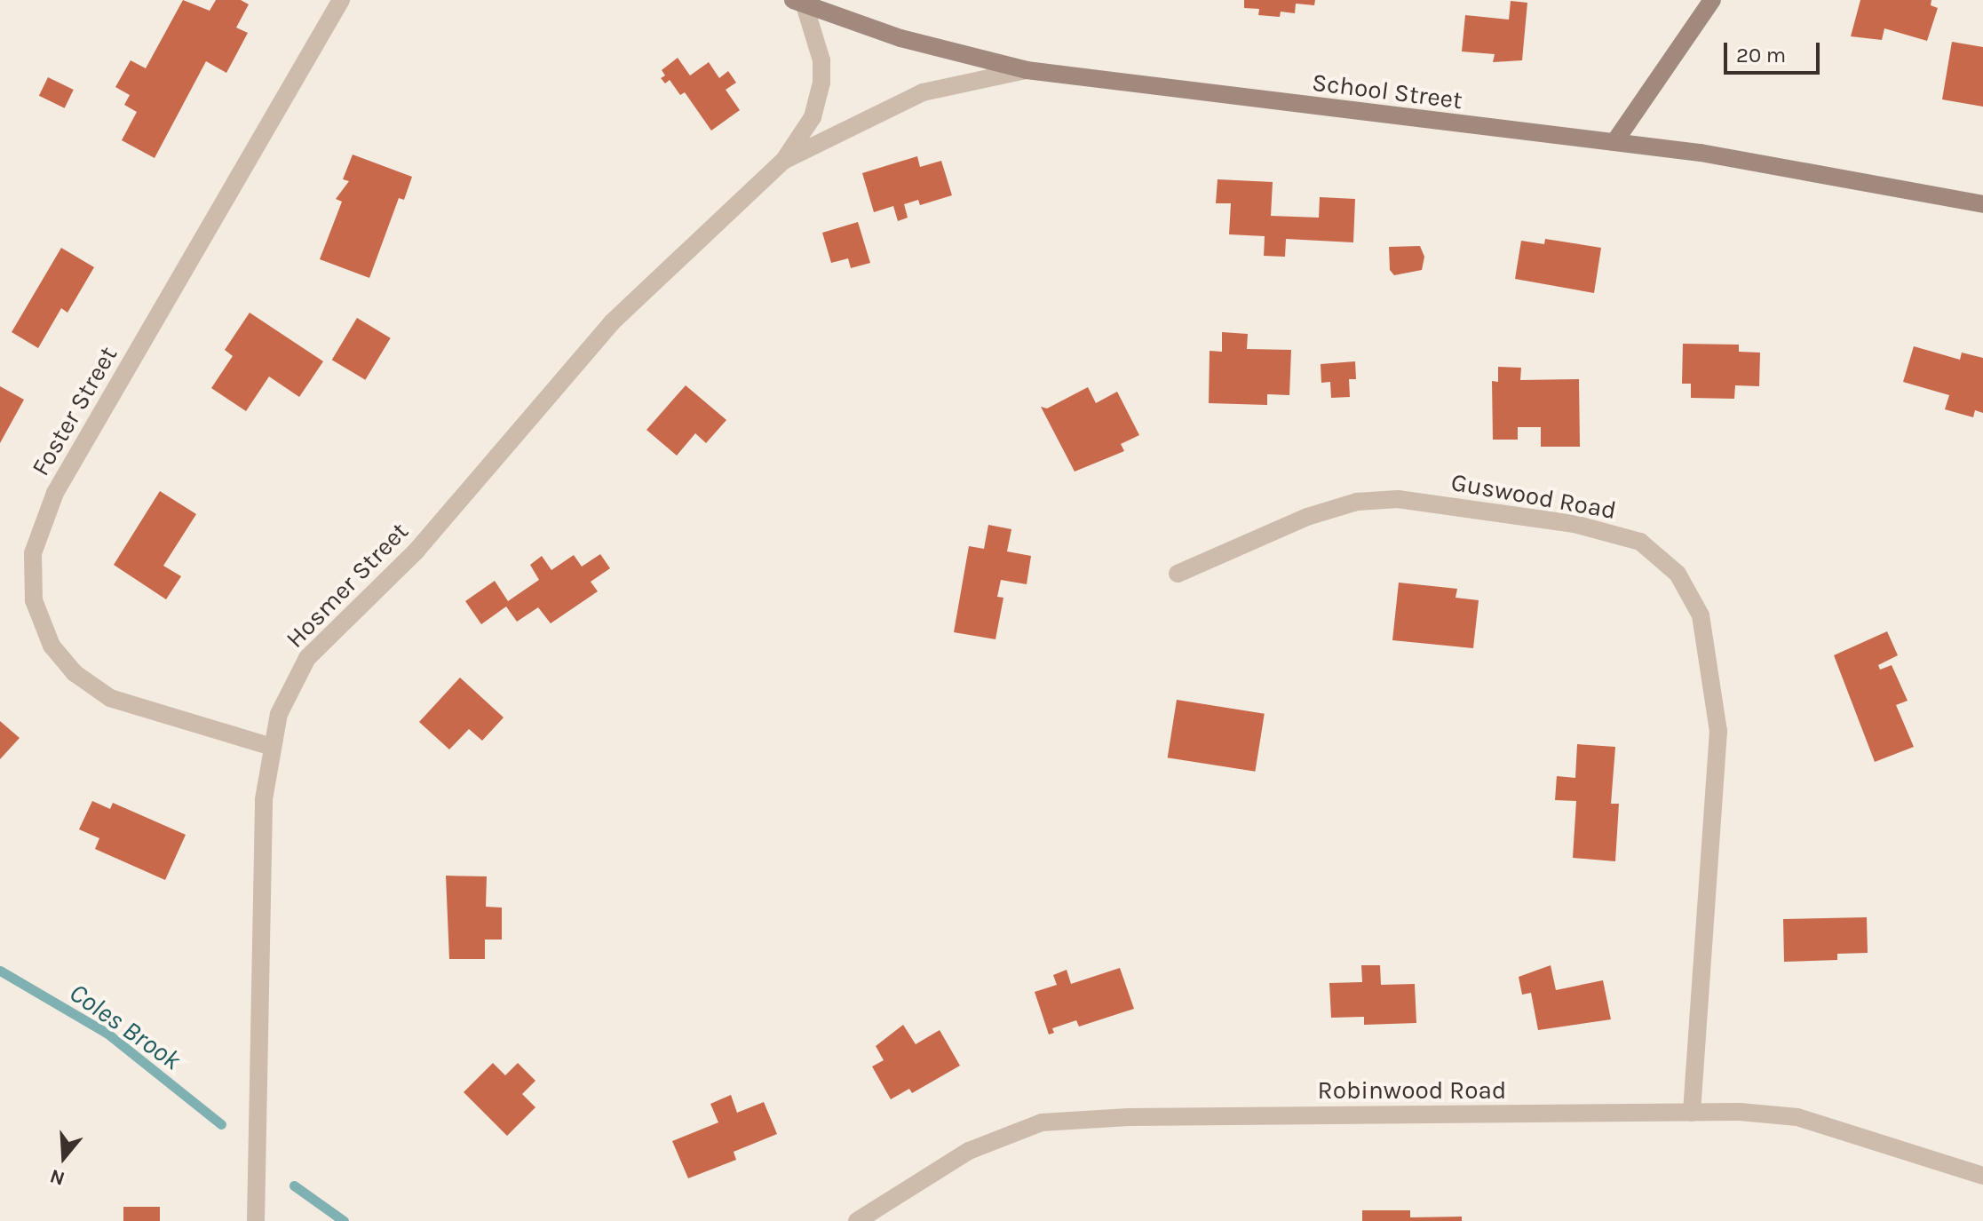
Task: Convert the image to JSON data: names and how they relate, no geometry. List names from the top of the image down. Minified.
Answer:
{"streets":{"street":["School Street","Foster Street","Guswood Road","Hosmer Street","Robinwood Road"]},"crossings":[["School Street","Hosmer Street"],["Foster Street","Hosmer Street"],["Guswood Road","Robinwood Road"]],"water":["Coles Brook"],"scale_bar":"20 m","north":"bottom"}
